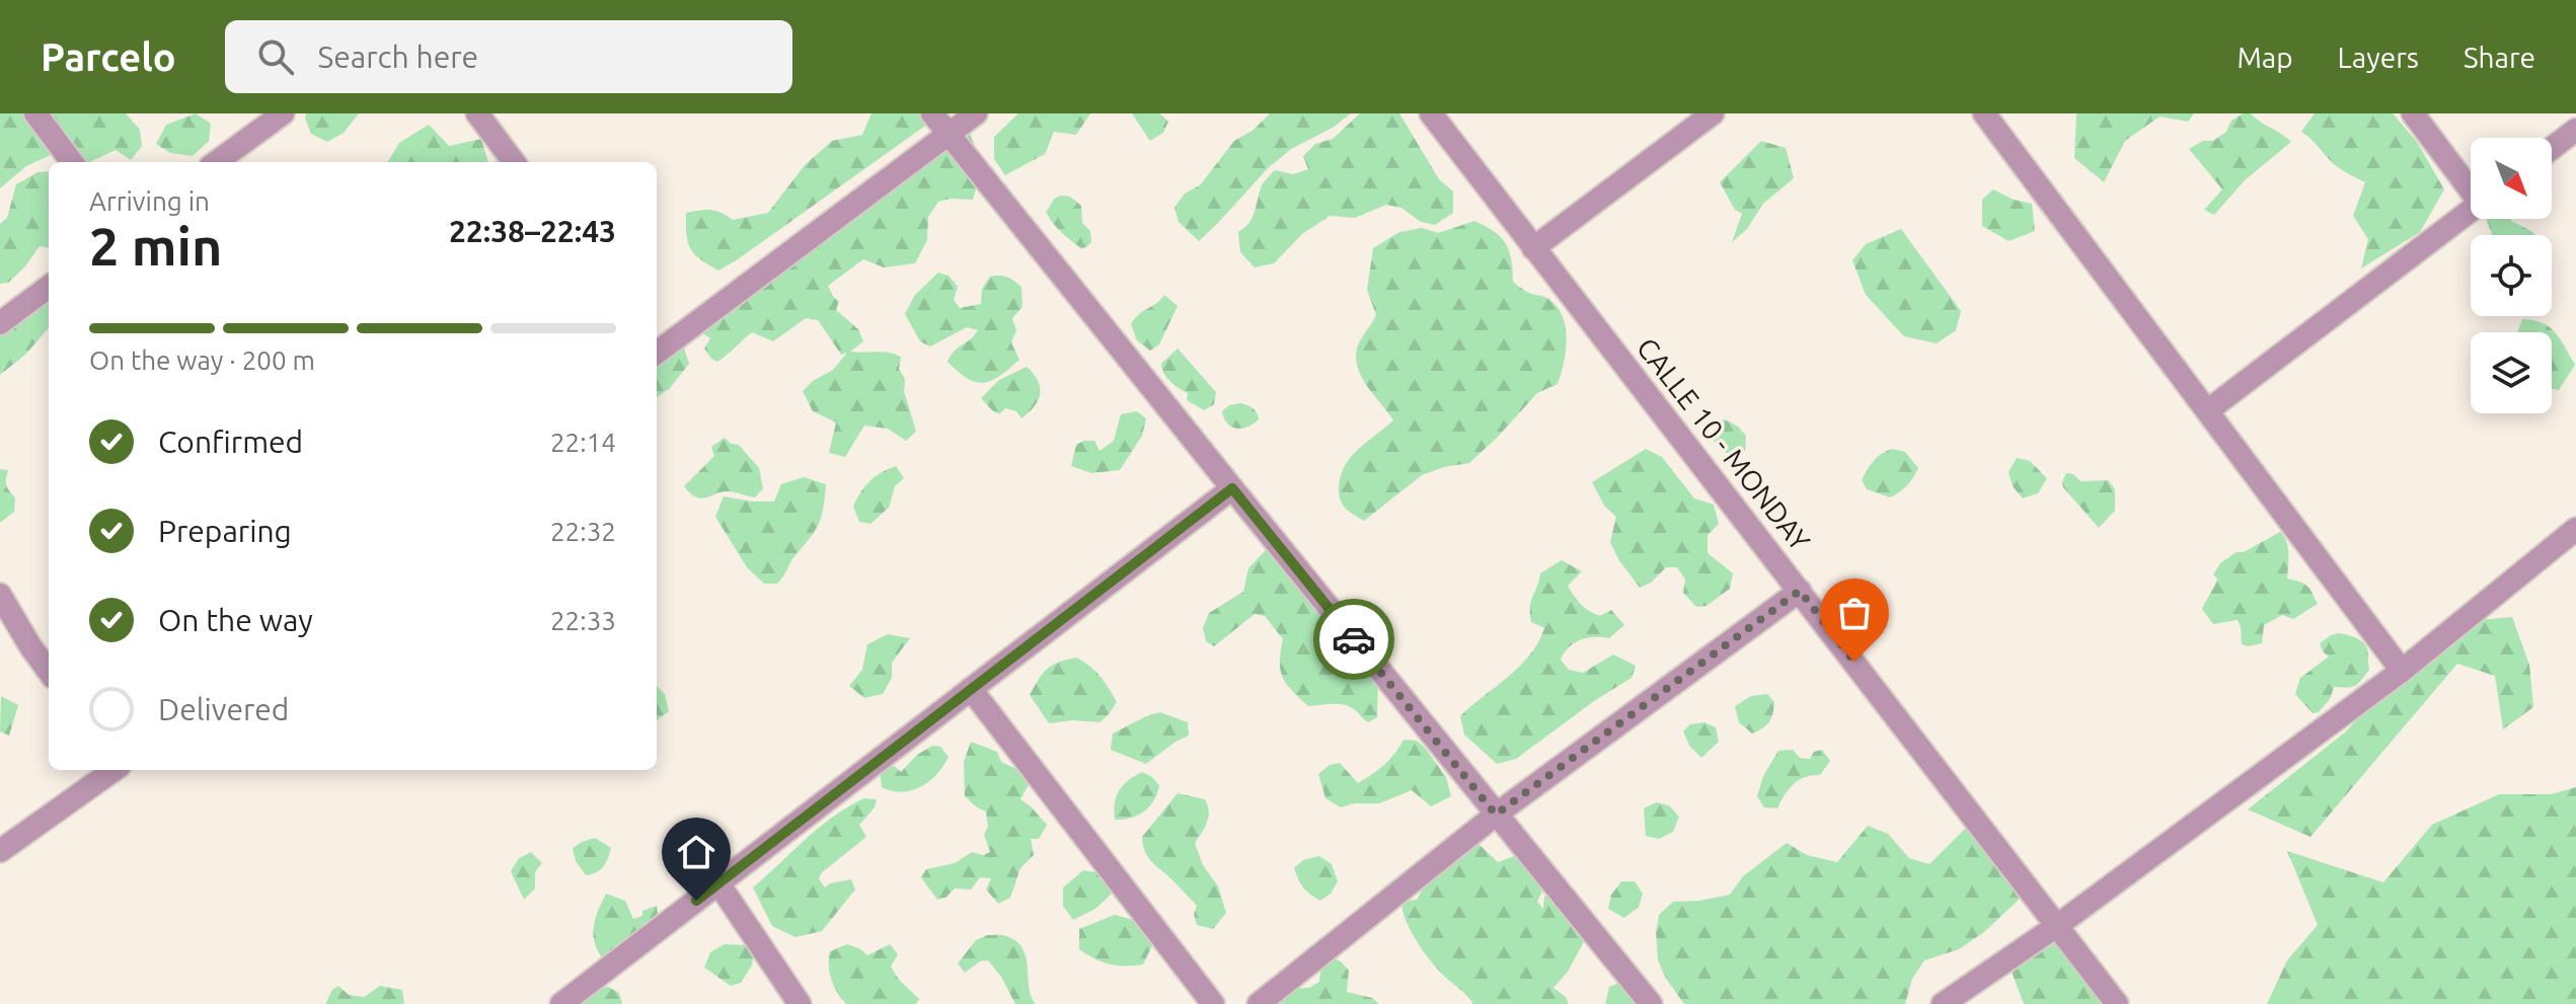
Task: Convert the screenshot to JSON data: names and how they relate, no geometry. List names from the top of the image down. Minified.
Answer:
{"streets":{"street":["CALLE 10 - MONDAY"]},"north":"bottom right","page":{"header":"Parcelo","search":"Search here","nav":["Map","Layers","Share"],"heading":["2 min","Arriving in","22:38–22:43"],"bar":"On the way · 200 m","list":[["Confirmed","22:14"],["Preparing","22:32"],["On the way","22:33"],"Delivered"]}}
